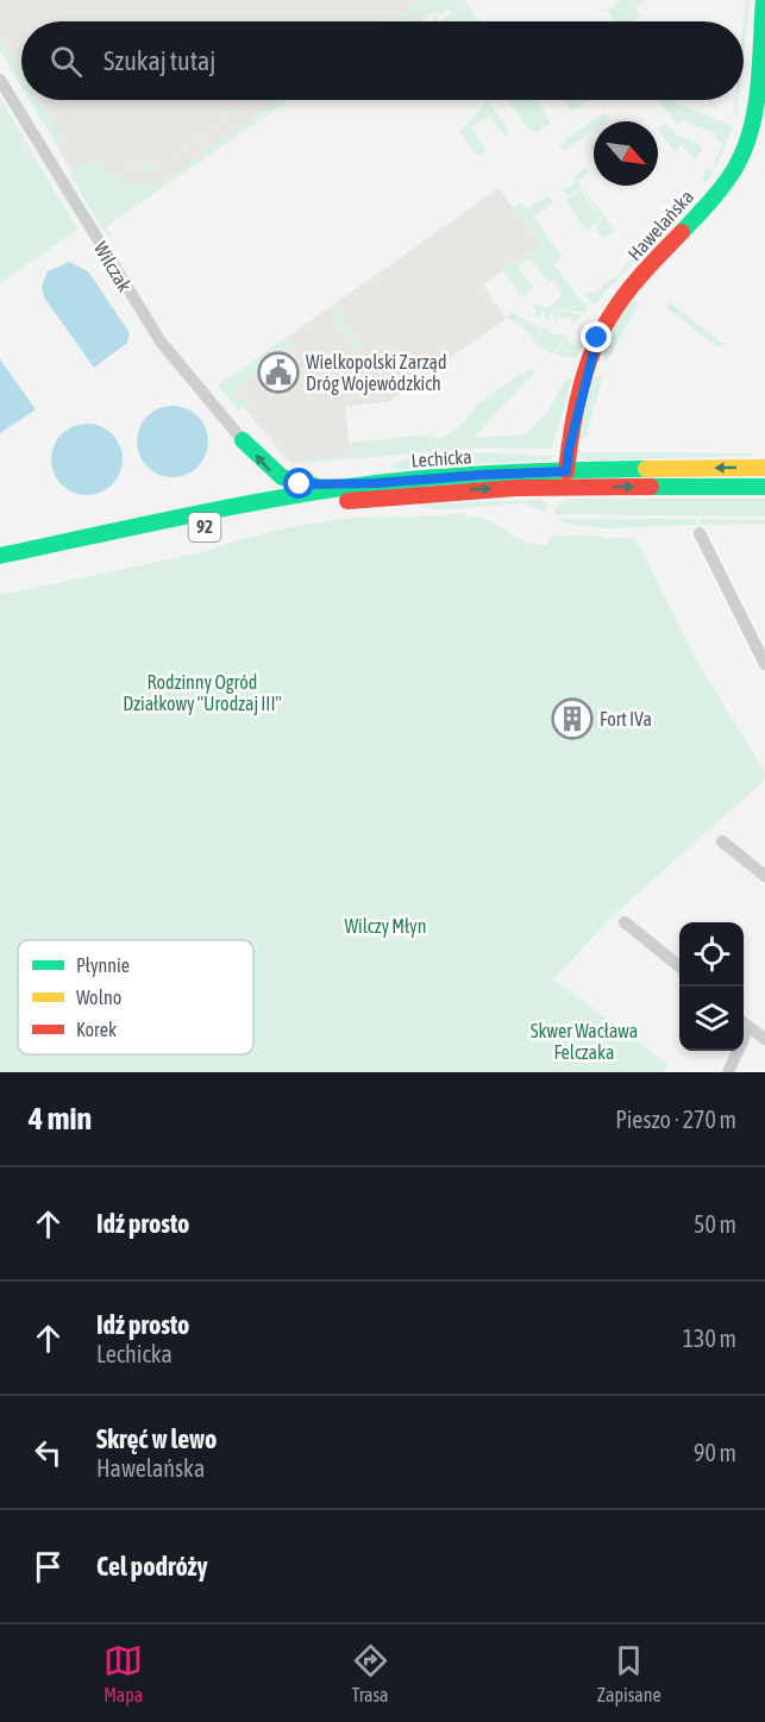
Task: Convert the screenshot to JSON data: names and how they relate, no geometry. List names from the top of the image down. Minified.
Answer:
{"streets":{"main road":["Hawelańska","Lechicka","92"],"street":["Wilczak"]},"crossings":[["Hawelańska","Lechicka"]],"parks":["Rodzinny Ogród Działkowy \"Urodzaj III\"","Wilczy Młyn","Skwer Wacława Felczaka"],"places":{"public building":["Wielkopolski Zarząd Dróg Wojewódzkich"],"building":["Fort IVa"]},"legend":["Płynnie","Wolno","Korek"],"north":"bottom right","page":{"search":"Szukaj tutaj","heading":["4 min","Pieszo · 270 m"],"list":[["Idź prosto","50 m"],["Idź prosto","Lechicka","130 m"],["Skręć w lewo","Hawelańska","90 m"],"Cel podróży"],"nav":["Mapa","Trasa","Zapisane"]}}
